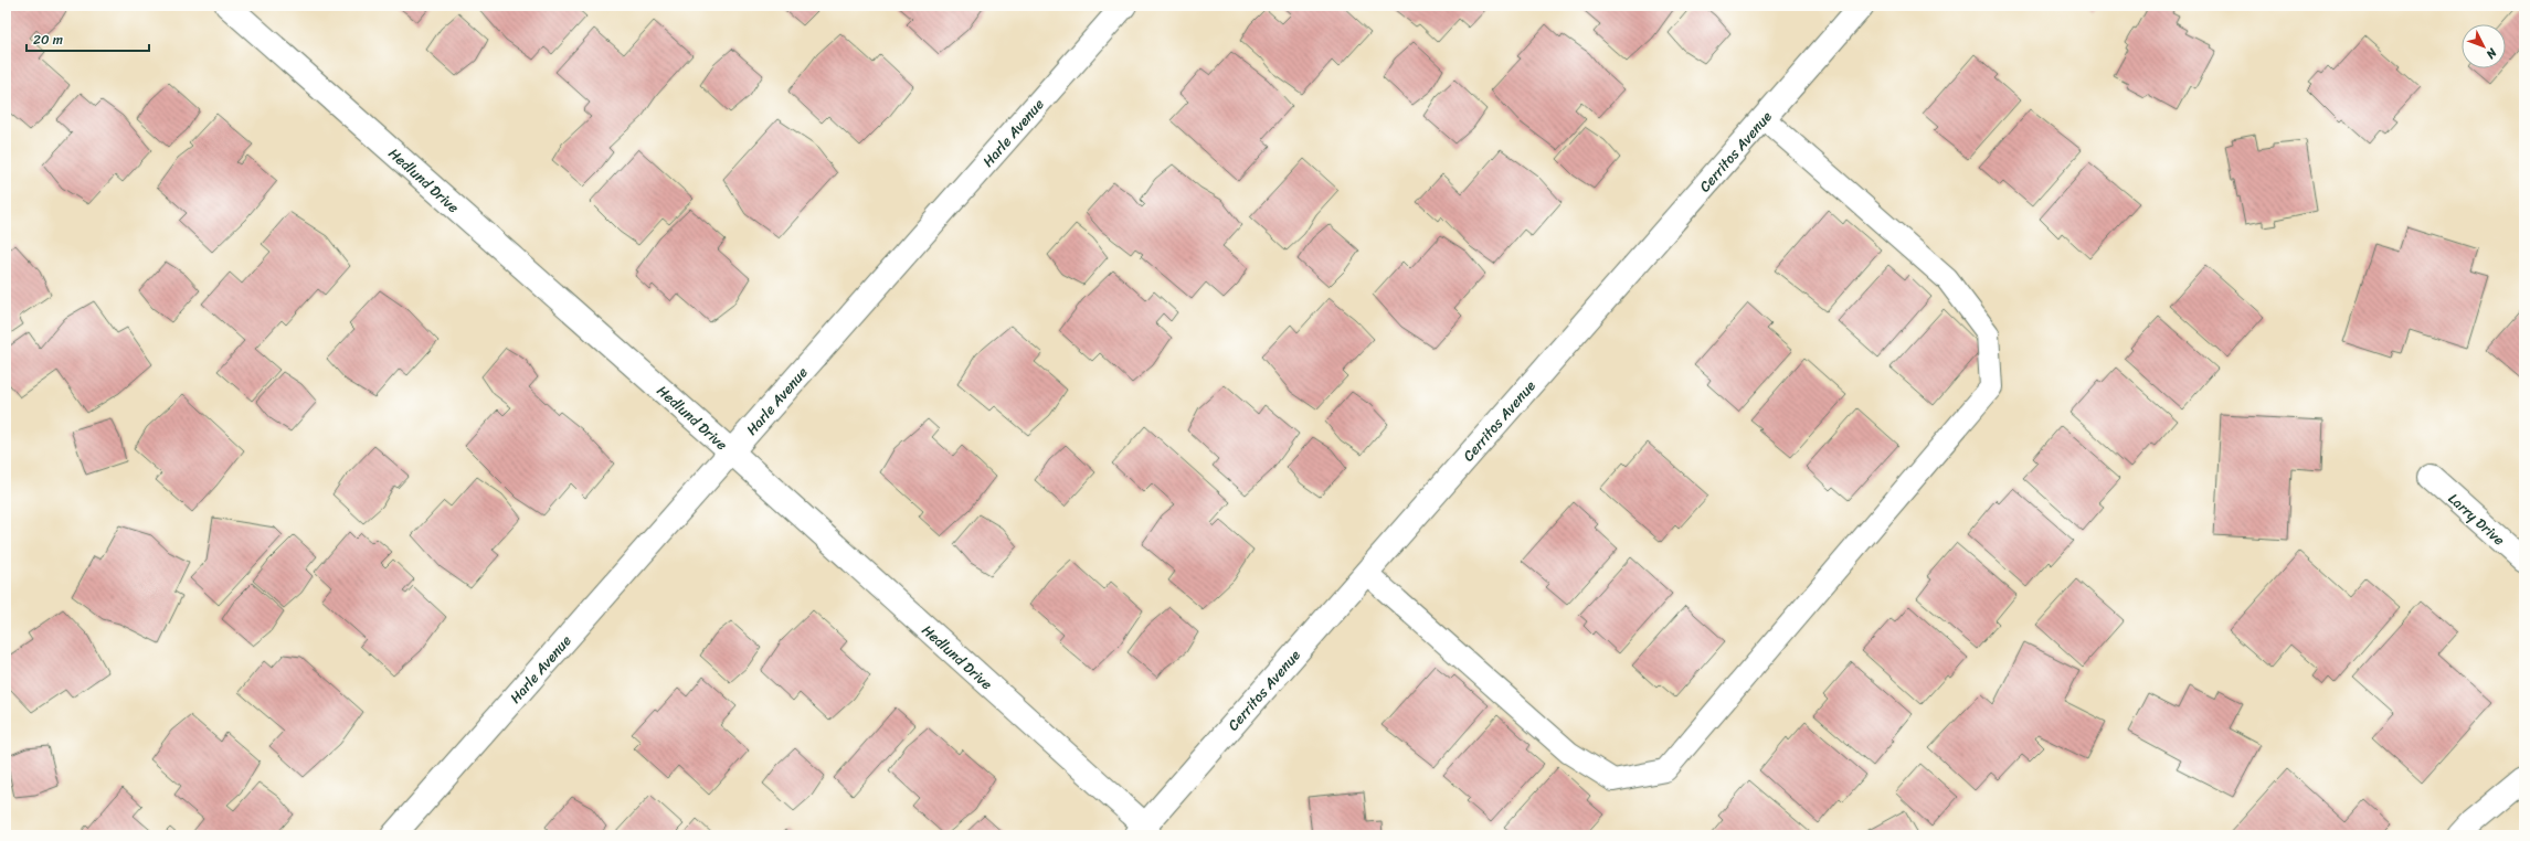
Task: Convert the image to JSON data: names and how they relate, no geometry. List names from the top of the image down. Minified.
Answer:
{"streets":{"street":["Harle Avenue","Cerritos Avenue","Hedlund Drive","Larry Drive"]},"crossings":[["Harle Avenue","Hedlund Drive"],["Cerritos Avenue","Hedlund Drive"]],"scale_bar":"20 m","north":"bottom right"}
